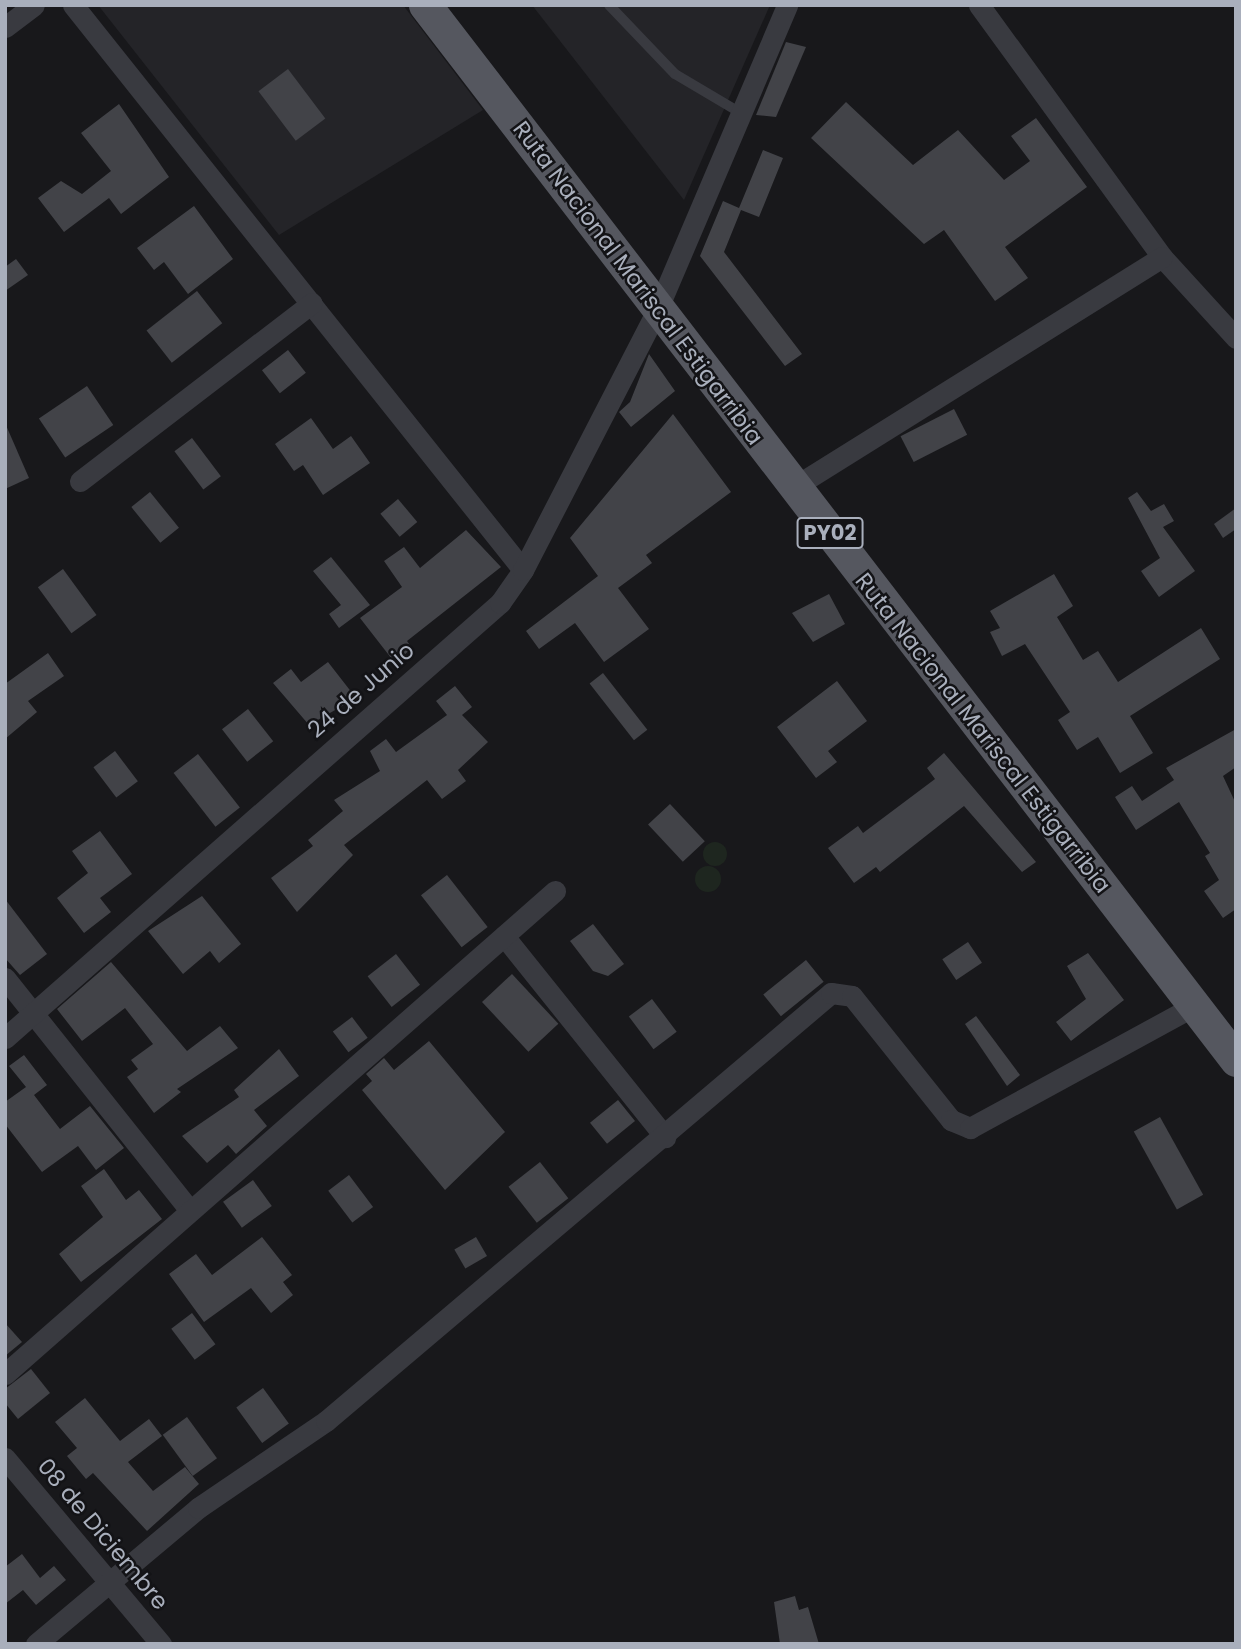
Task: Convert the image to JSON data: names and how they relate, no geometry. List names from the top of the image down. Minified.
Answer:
{"streets":{"main road":["Ruta Nacional Mariscal Estigarribia","PY02"],"street":["24 de Junio","08 de Diciembre"]},"crossings":[["Ruta Nacional Mariscal Estigarribia","24 de Junio"]]}
